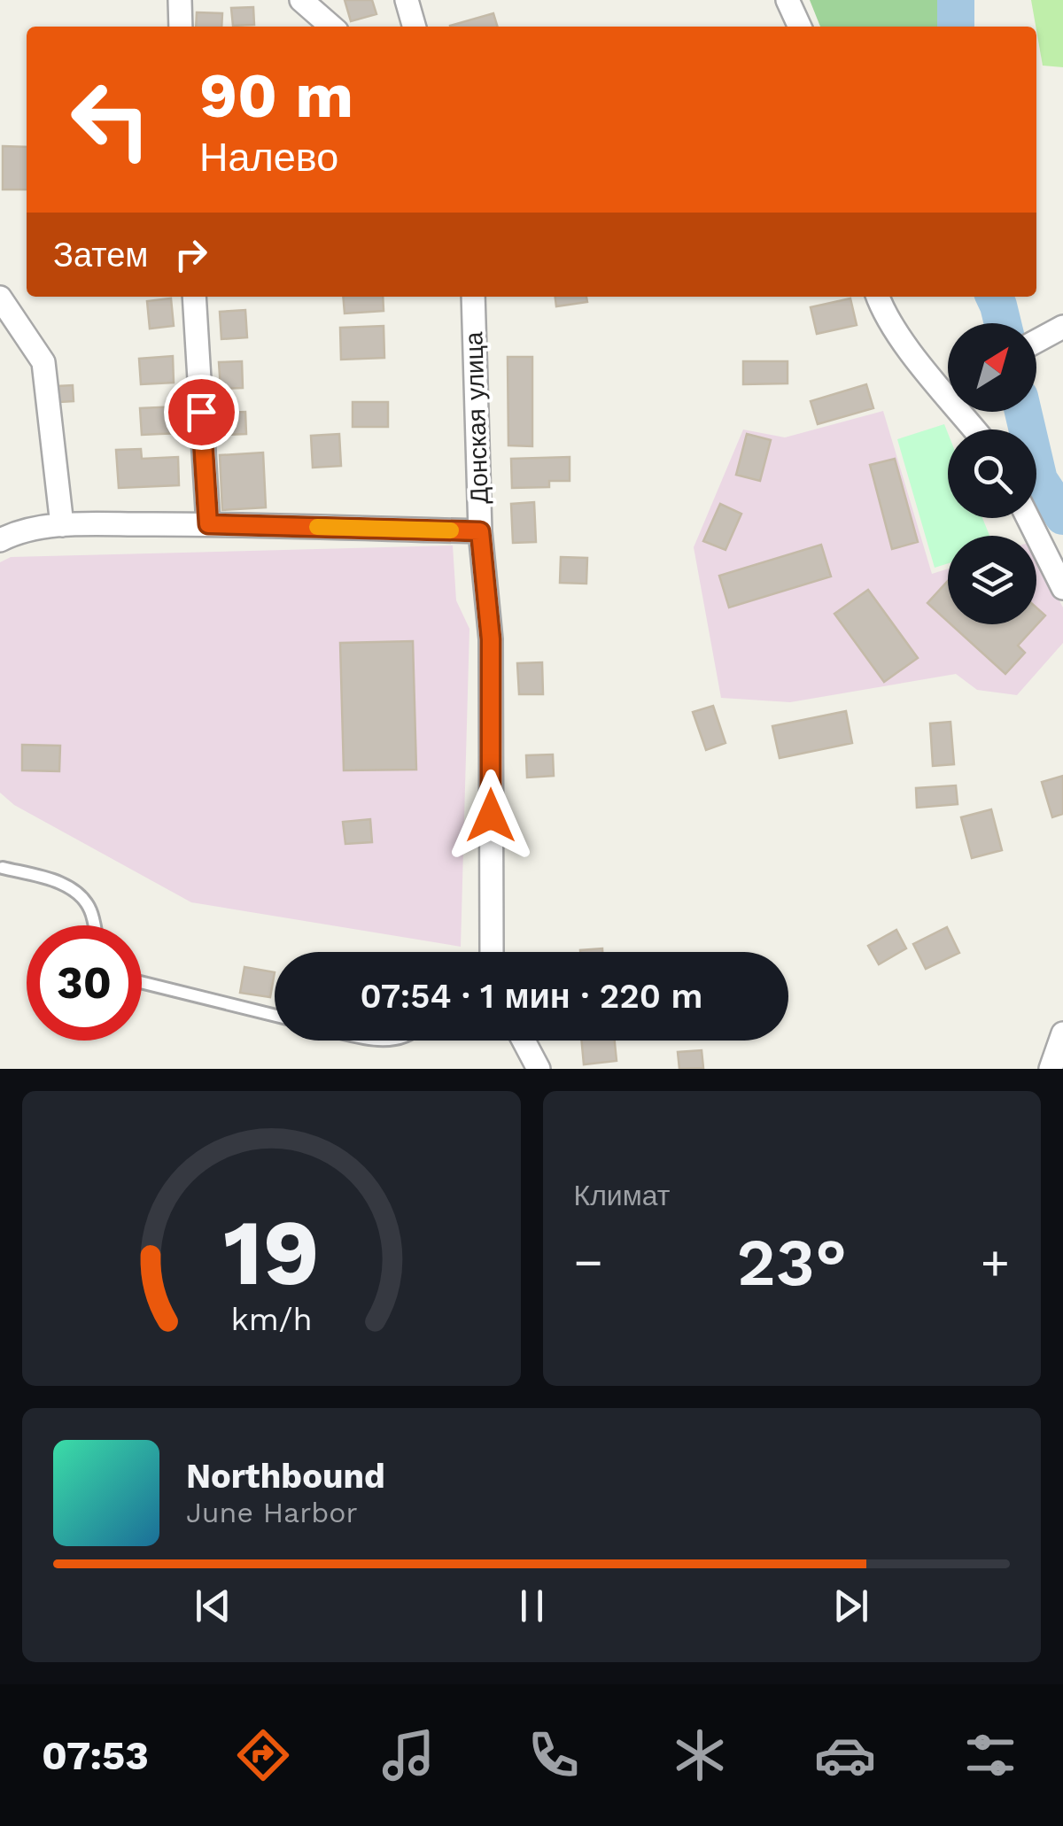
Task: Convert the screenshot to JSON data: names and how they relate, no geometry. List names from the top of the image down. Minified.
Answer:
{"streets":{"street":["Донская улица"]},"north":"top right","page":{"turn":["90 m","Налево"],"then":"Затем","limit":"30","trip":"07:54 · 1 мин · 220 m","tile":"Климат","heat":["−","23°","+"],"song":["Northbound","June Harbor"],"tabs":"07:53","gauge":["19","km/h"]}}
